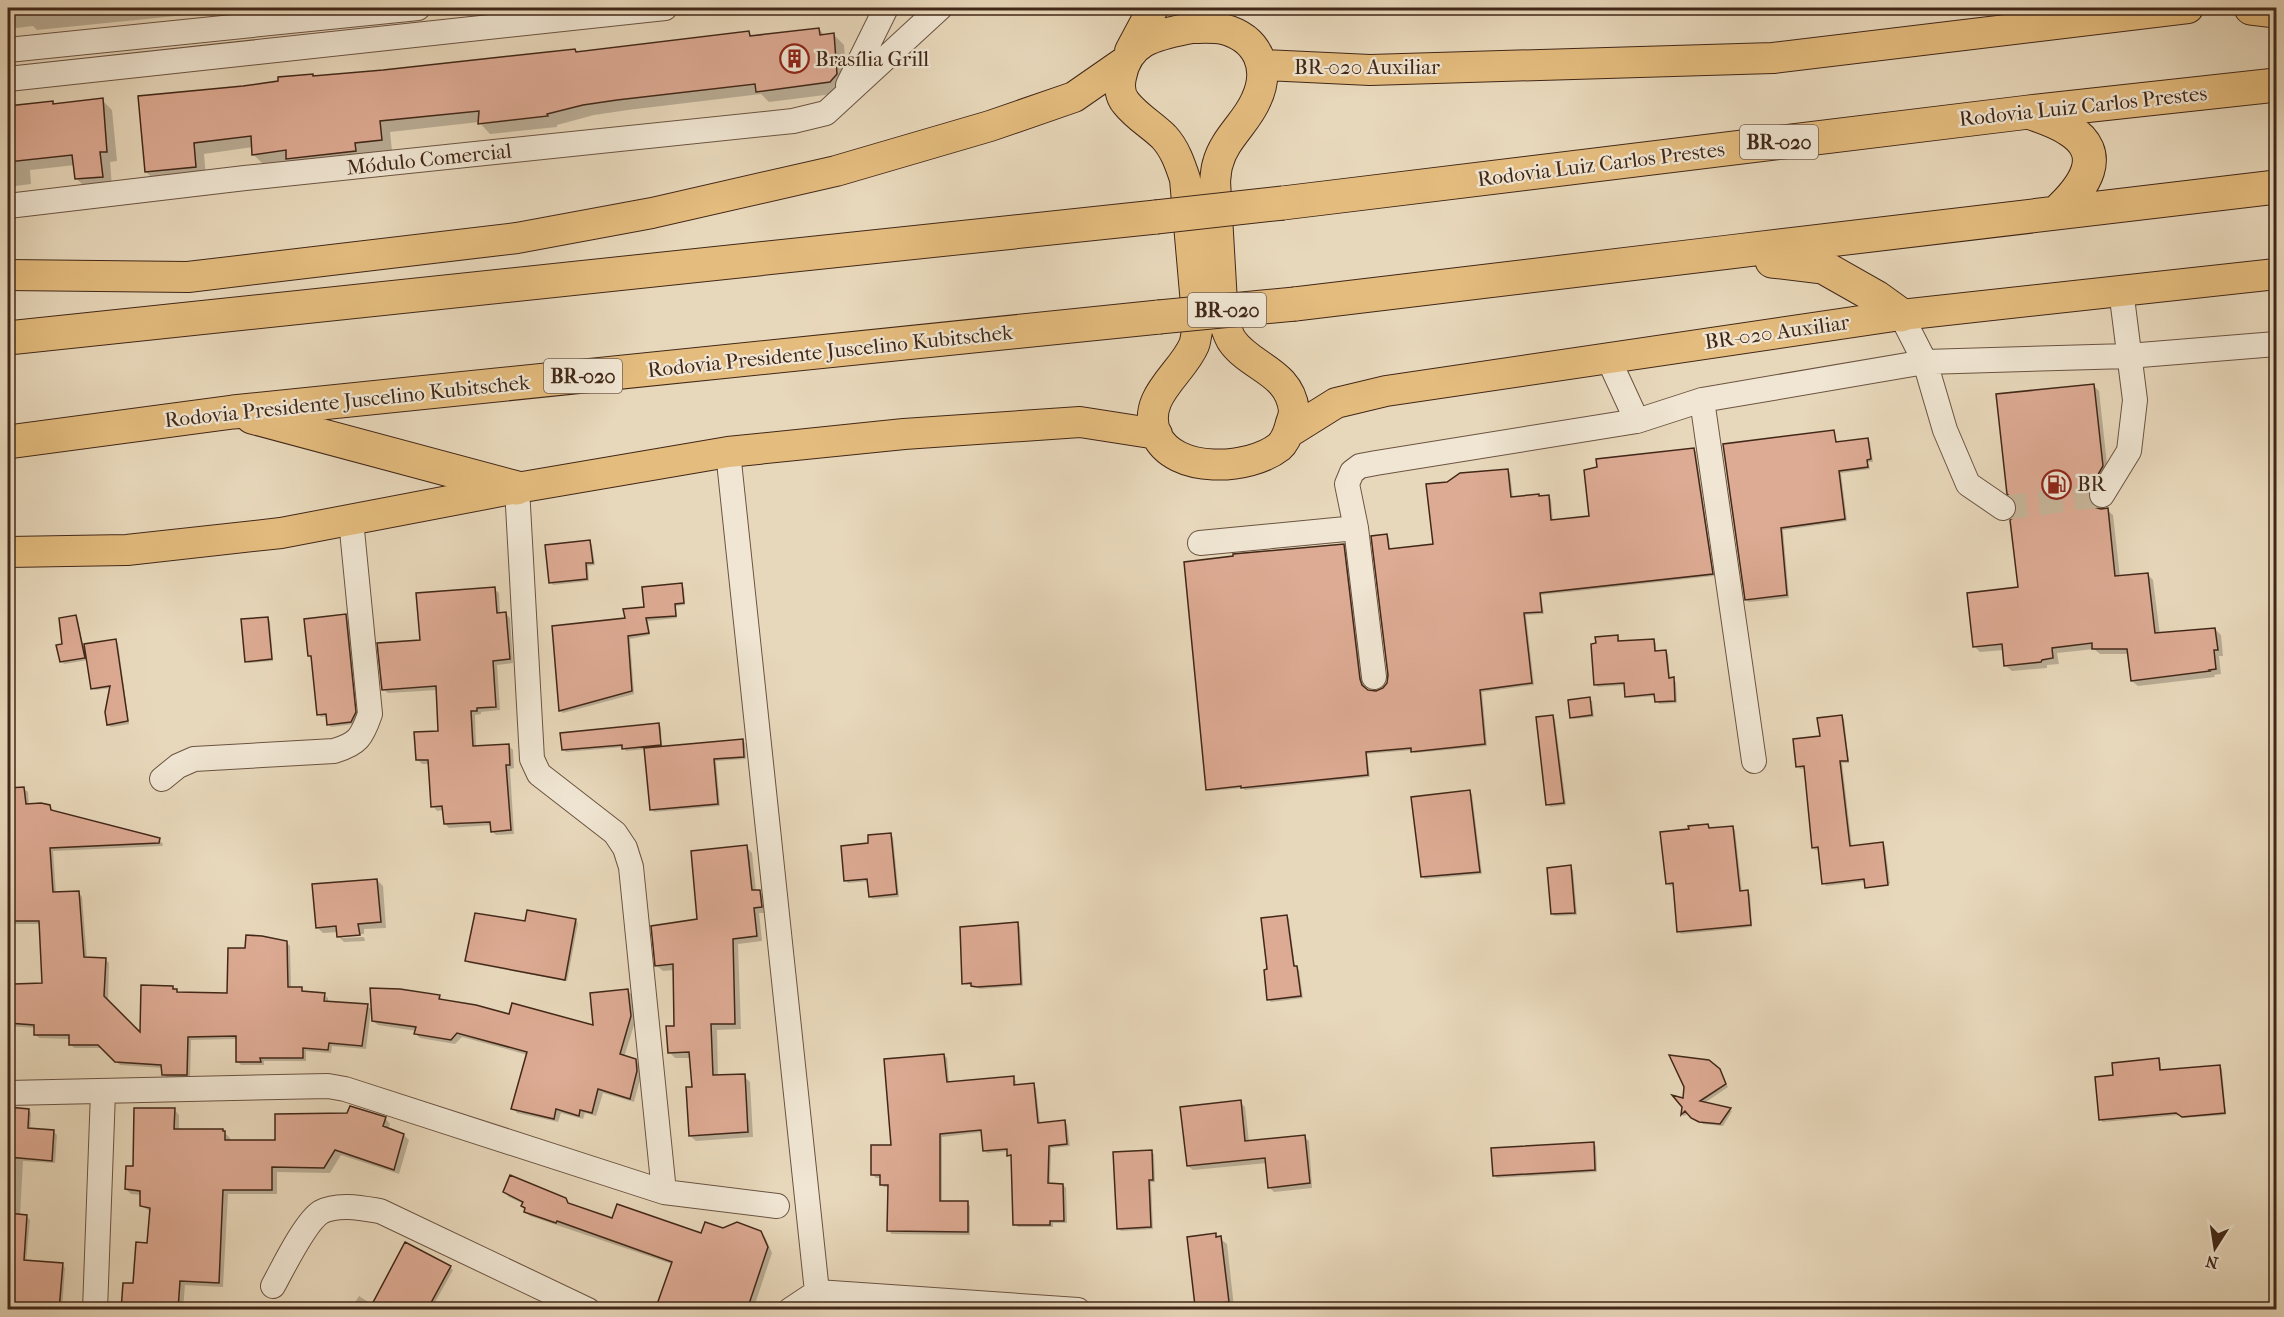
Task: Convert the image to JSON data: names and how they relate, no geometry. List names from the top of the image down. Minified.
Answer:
{"streets":{"highway":["Rodovia Luiz Carlos Prestes","BR-020","Rodovia Presidente Juscelino Kubitschek"],"main road":["BR-020 Auxiliar"],"street":["Módulo Comercial"]},"crossings":[["BR-020","Rodovia Presidente Juscelino Kubitschek"]],"places":{"building":["Brasília Grill"],"fuel station":["BR"]},"north":"bottom"}
